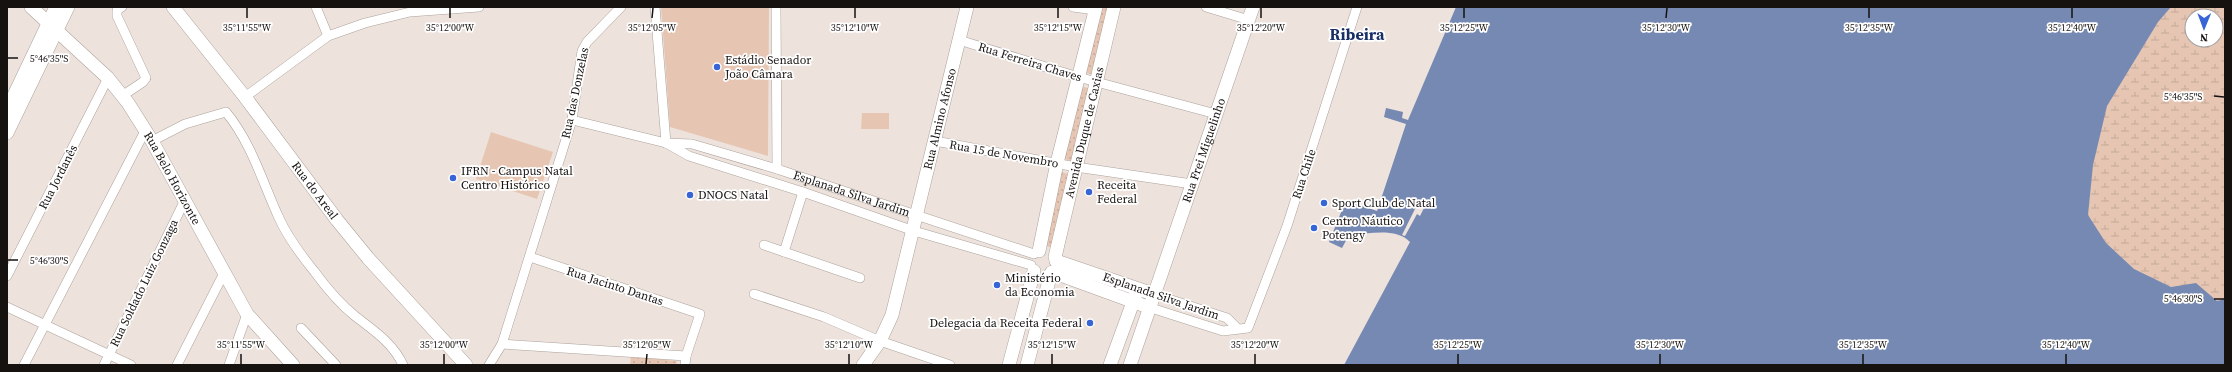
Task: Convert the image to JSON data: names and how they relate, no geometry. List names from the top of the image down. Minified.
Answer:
{"streets":{"street":["Rua Ferreira Chaves","Rua das Donzelas","Rua Almino Afonso","Avenida Duque de Caxias","Rua Frei Miguelinho","Rua 15 de Novembro","Rua Chile","Rua Jordanês","Rua Belo Horizonte","Rua do Areal","Esplanada Silva Jardim","Rua Soldado Luiz Gonzaga","Rua Jacinto Dantas"]},"crossings":[["Rua Ferreira Chaves","Rua Almino Afonso"],["Rua Ferreira Chaves","Avenida Duque de Caxias"],["Rua Ferreira Chaves","Rua Frei Miguelinho"],["Rua das Donzelas","Esplanada Silva Jardim"],["Rua das Donzelas","Rua Jacinto Dantas"],["Rua Almino Afonso","Rua 15 de Novembro"],["Rua Almino Afonso","Esplanada Silva Jardim"],["Avenida Duque de Caxias","Rua 15 de Novembro"],["Avenida Duque de Caxias","Esplanada Silva Jardim"],["Rua Frei Miguelinho","Rua 15 de Novembro"],["Rua Frei Miguelinho","Esplanada Silva Jardim"],["Rua Chile","Esplanada Silva Jardim"],["Rua Jordanês","Rua Belo Horizonte"],["Rua Belo Horizonte","Rua Soldado Luiz Gonzaga"]],"districts":["Ribeira"],"places":["Estádio Senador João Câmara","IFRN - Campus Natal Centro Histórico","Receita Federal","DNOCS Natal","Sport Club de Natal","Centro Náutico Potengy","Ministério da Economia","Delegacia da Receita Federal"],"north":"bottom","coordinates":["35°11'55\"W","35°12'00\"W","35°12'05\"W","35°12'10\"W","35°12'15\"W","35°12'20\"W","35°12'25\"W","35°12'30\"W","35°12'35\"W","35°12'40\"W","5°46'35\"S","5°46'30\"S"]}
